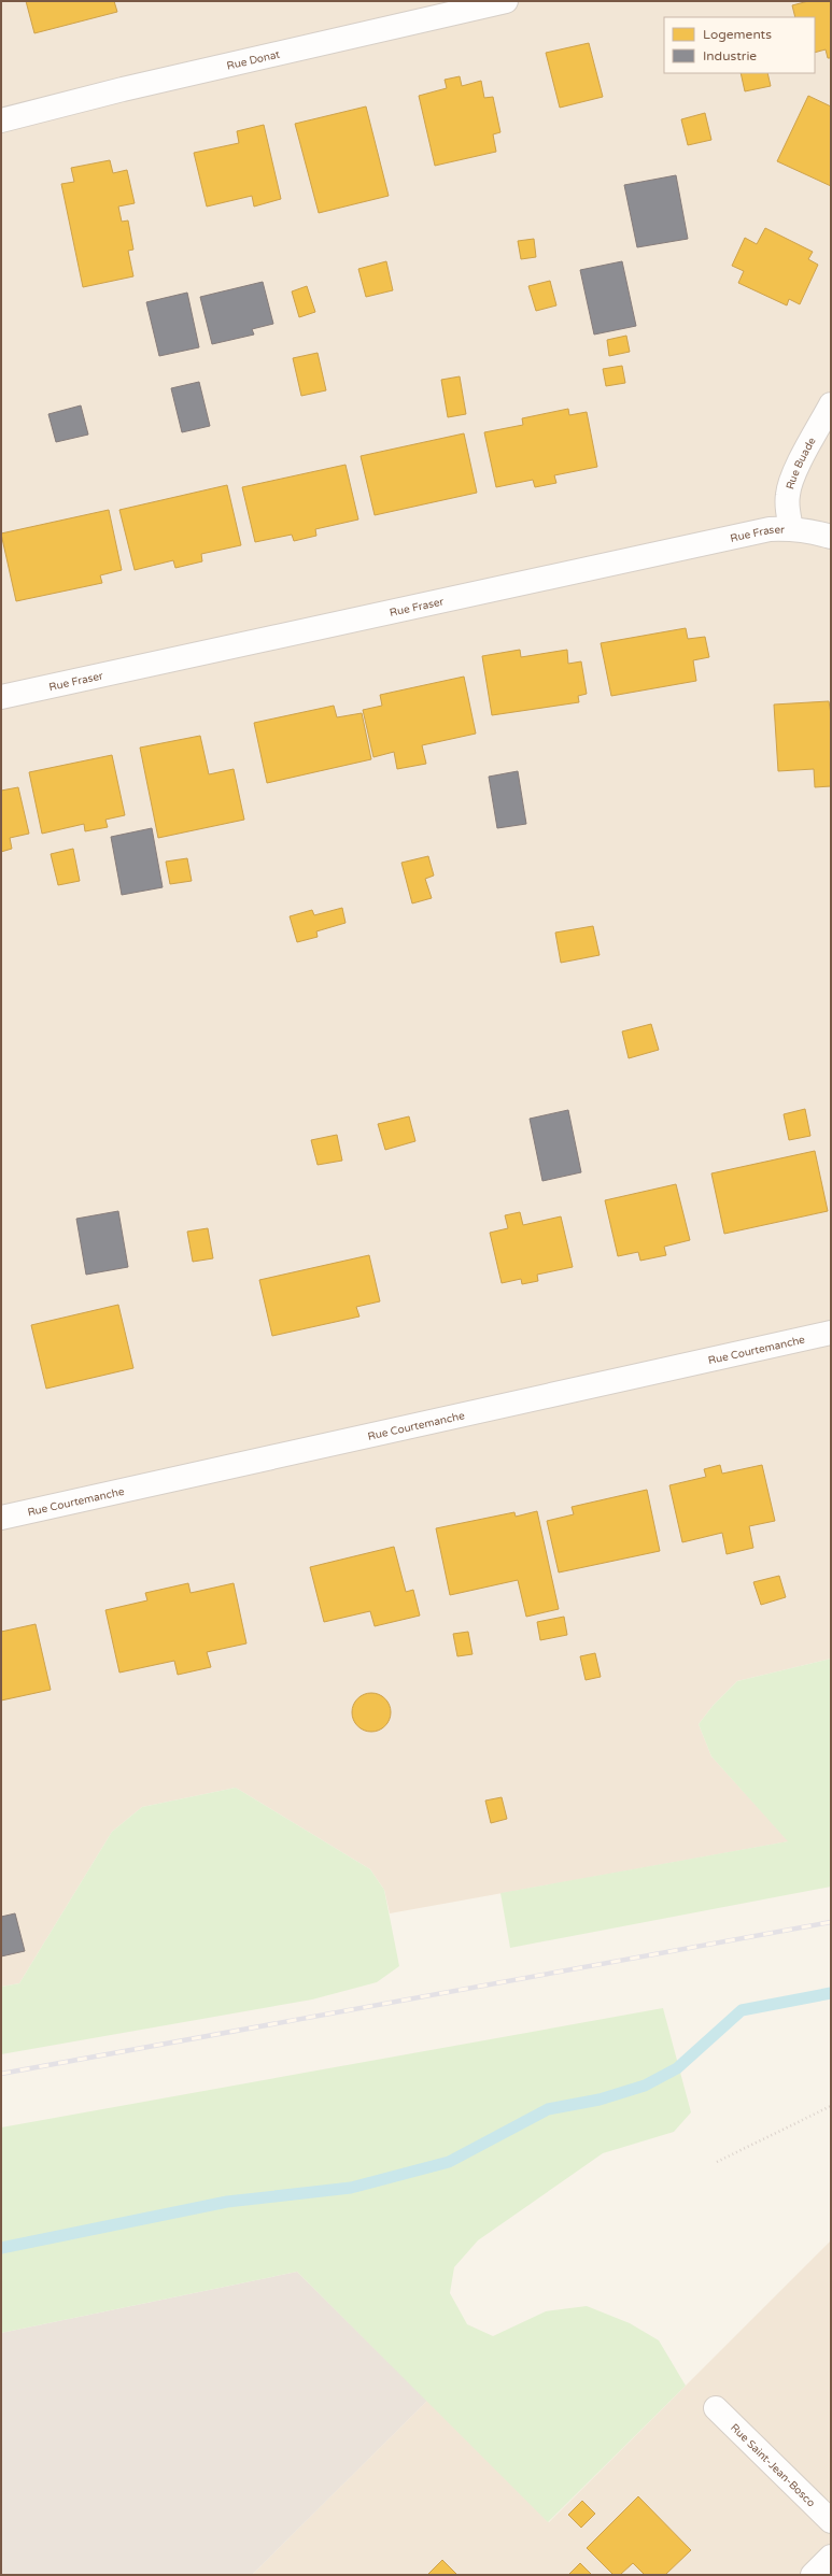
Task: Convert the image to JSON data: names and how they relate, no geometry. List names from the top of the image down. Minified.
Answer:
{"streets":{"street":["Rue Donat","Rue Buade","Rue Fraser","Rue Courtemanche","Rue Saint-Jean-Bosco"]},"crossings":[["Rue Buade","Rue Fraser"]],"legend":["Logements","Industrie"]}
